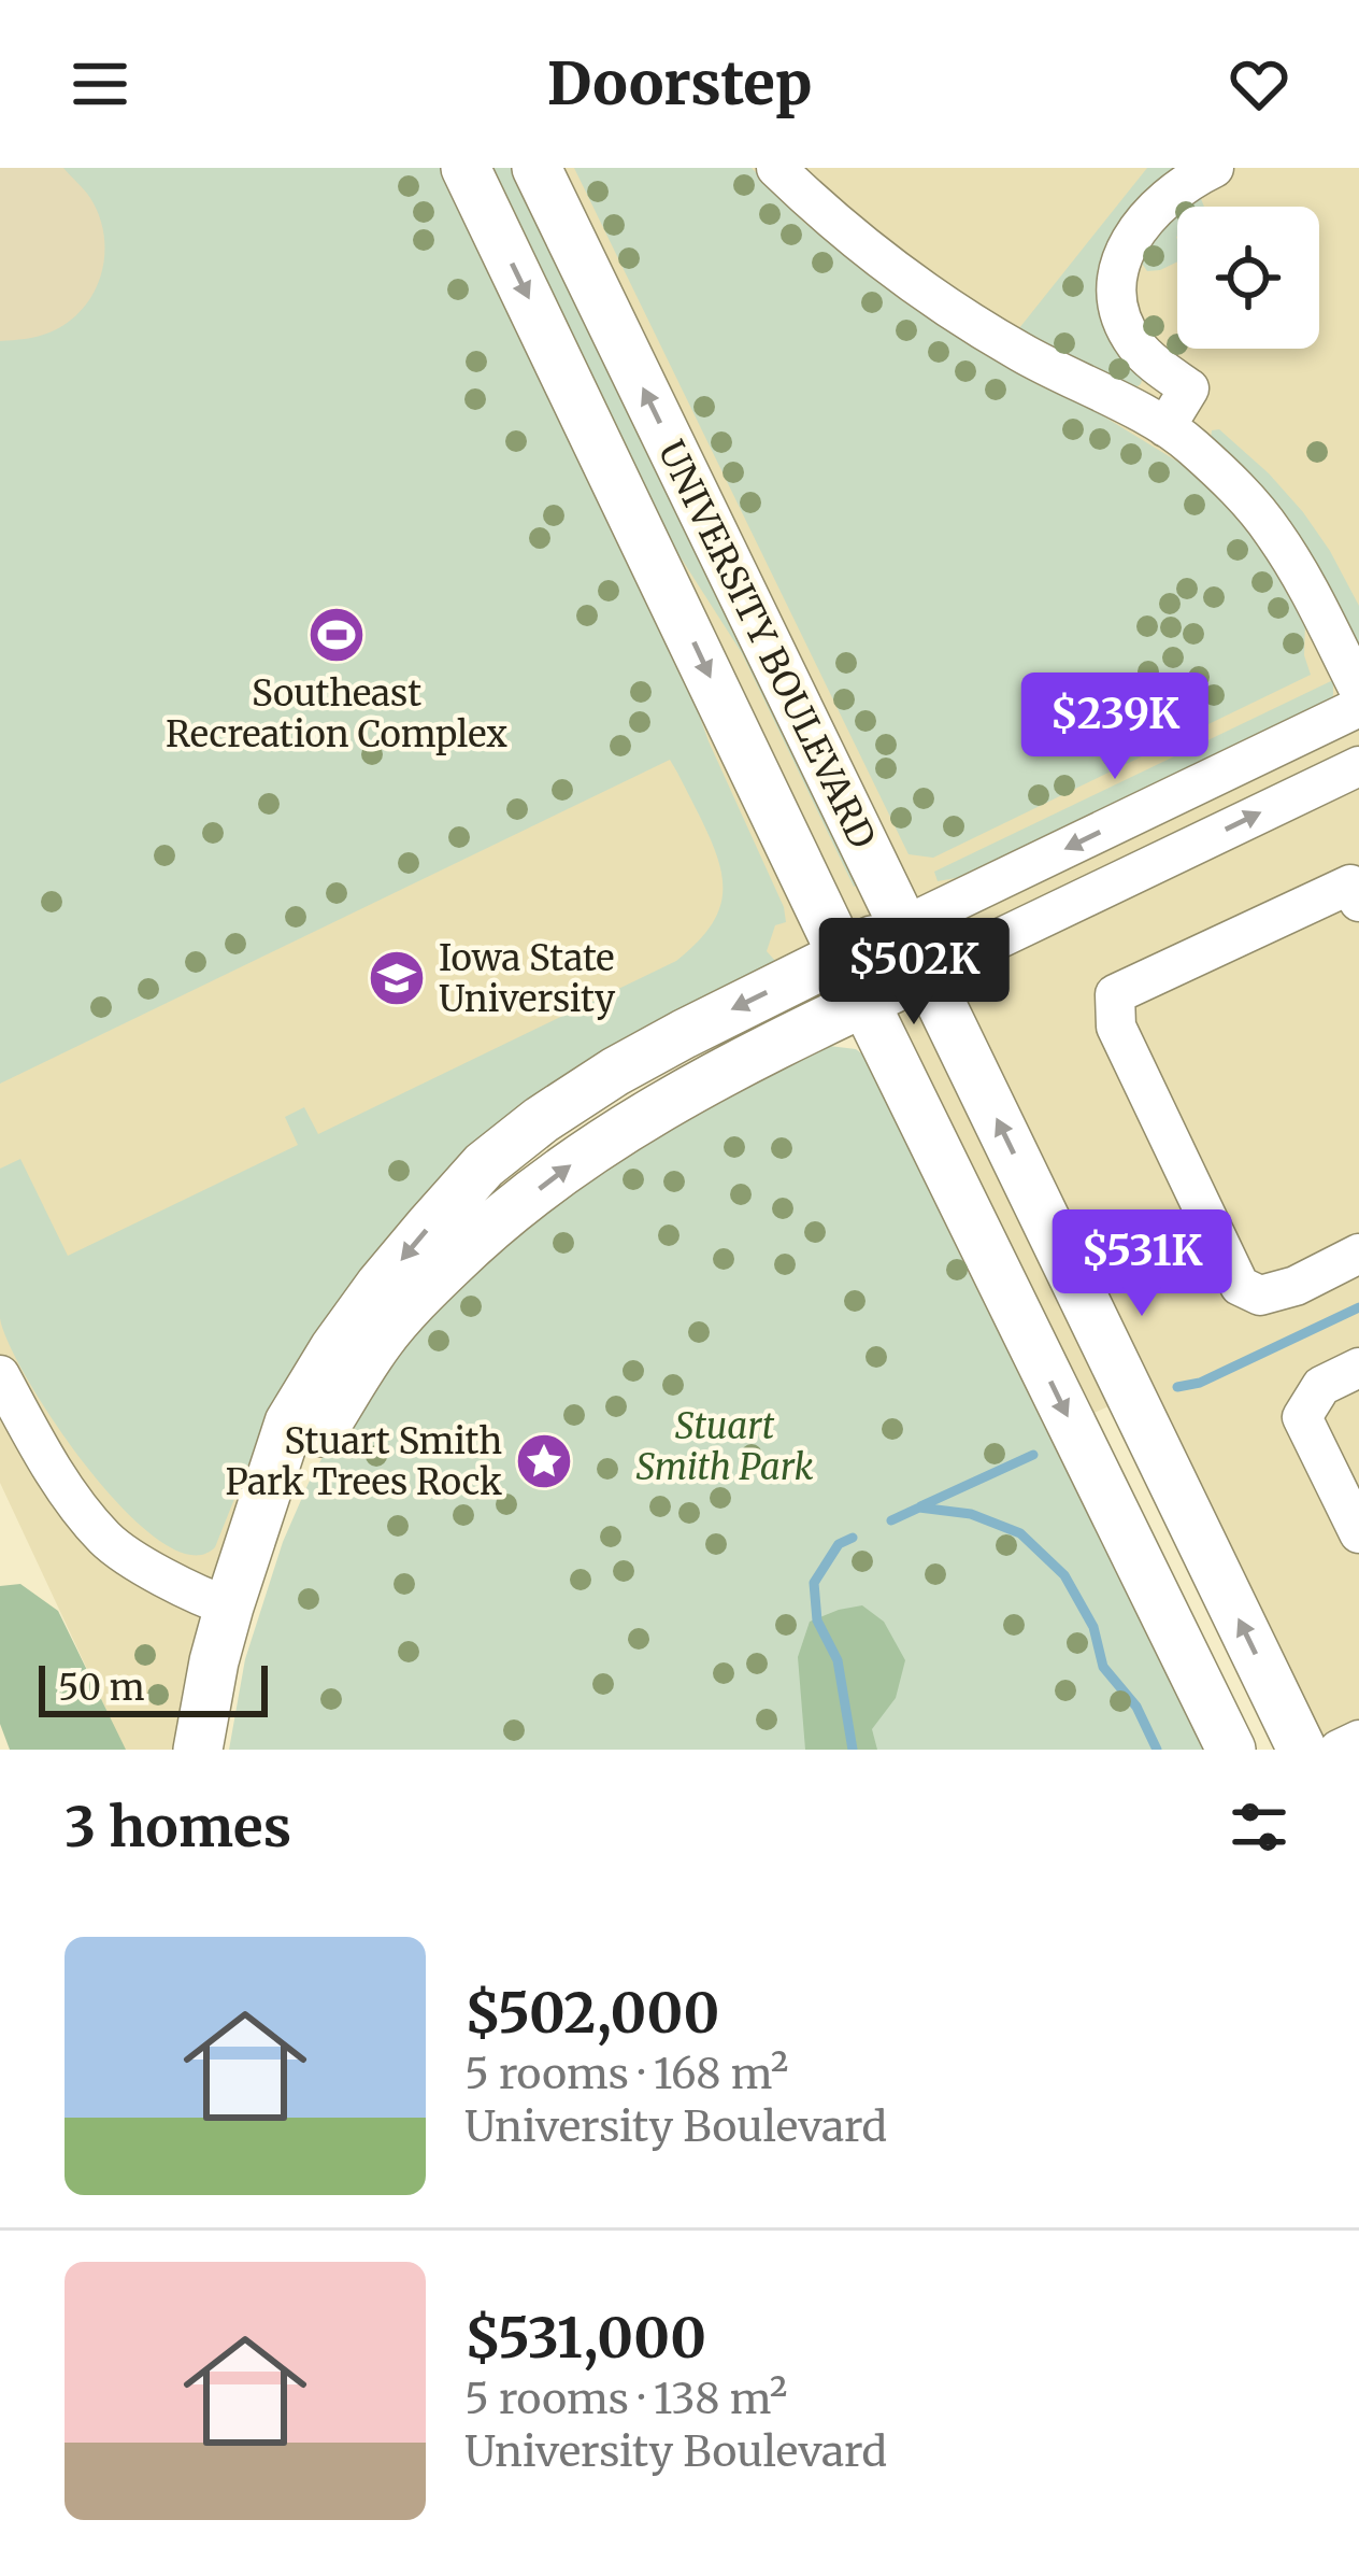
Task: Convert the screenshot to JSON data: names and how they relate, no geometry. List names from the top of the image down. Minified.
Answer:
{"streets":{"main road":["UNIVERSITY BOULEVARD"]},"parks":["Stuart Smith Park"],"places":{"sports":["Southeast Recreation Complex"],"school or university":["Iowa State University"],"place":["Stuart Smith Park Trees Rock"]},"scale_bar":"50 m","page":{"header":"Doorstep","price":["$239K","$502K","$531K"],"scale":"50 m","heading":"3 homes","list":[{"name":"$502,000","note":"5 rooms · 168 m² · University Boulevard"},{"name":"$531,000","note":"5 rooms · 138 m² · University Boulevard"}]}}
